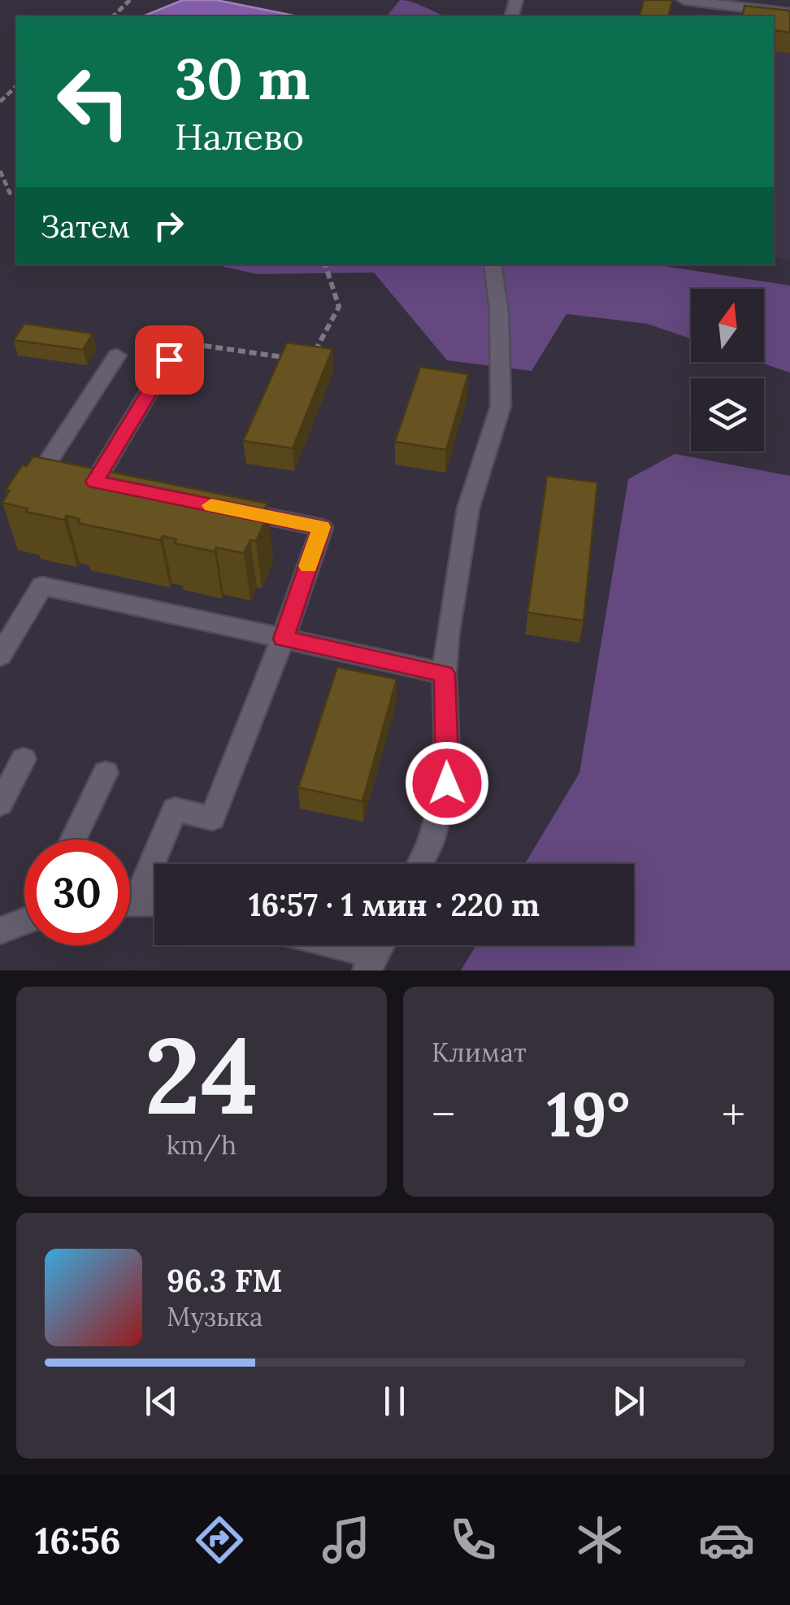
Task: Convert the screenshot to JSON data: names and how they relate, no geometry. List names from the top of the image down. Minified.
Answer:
{"north":"top","page":{"turn":["30 m","Налево"],"then":"Затем","limit":"30","trip":"16:57 · 1 мин · 220 m","tile":[["24","km/h"],"Климат"],"heat":["−","19°","+"],"song":["96.3 FM","Музыка"],"tabs":"16:56"}}
